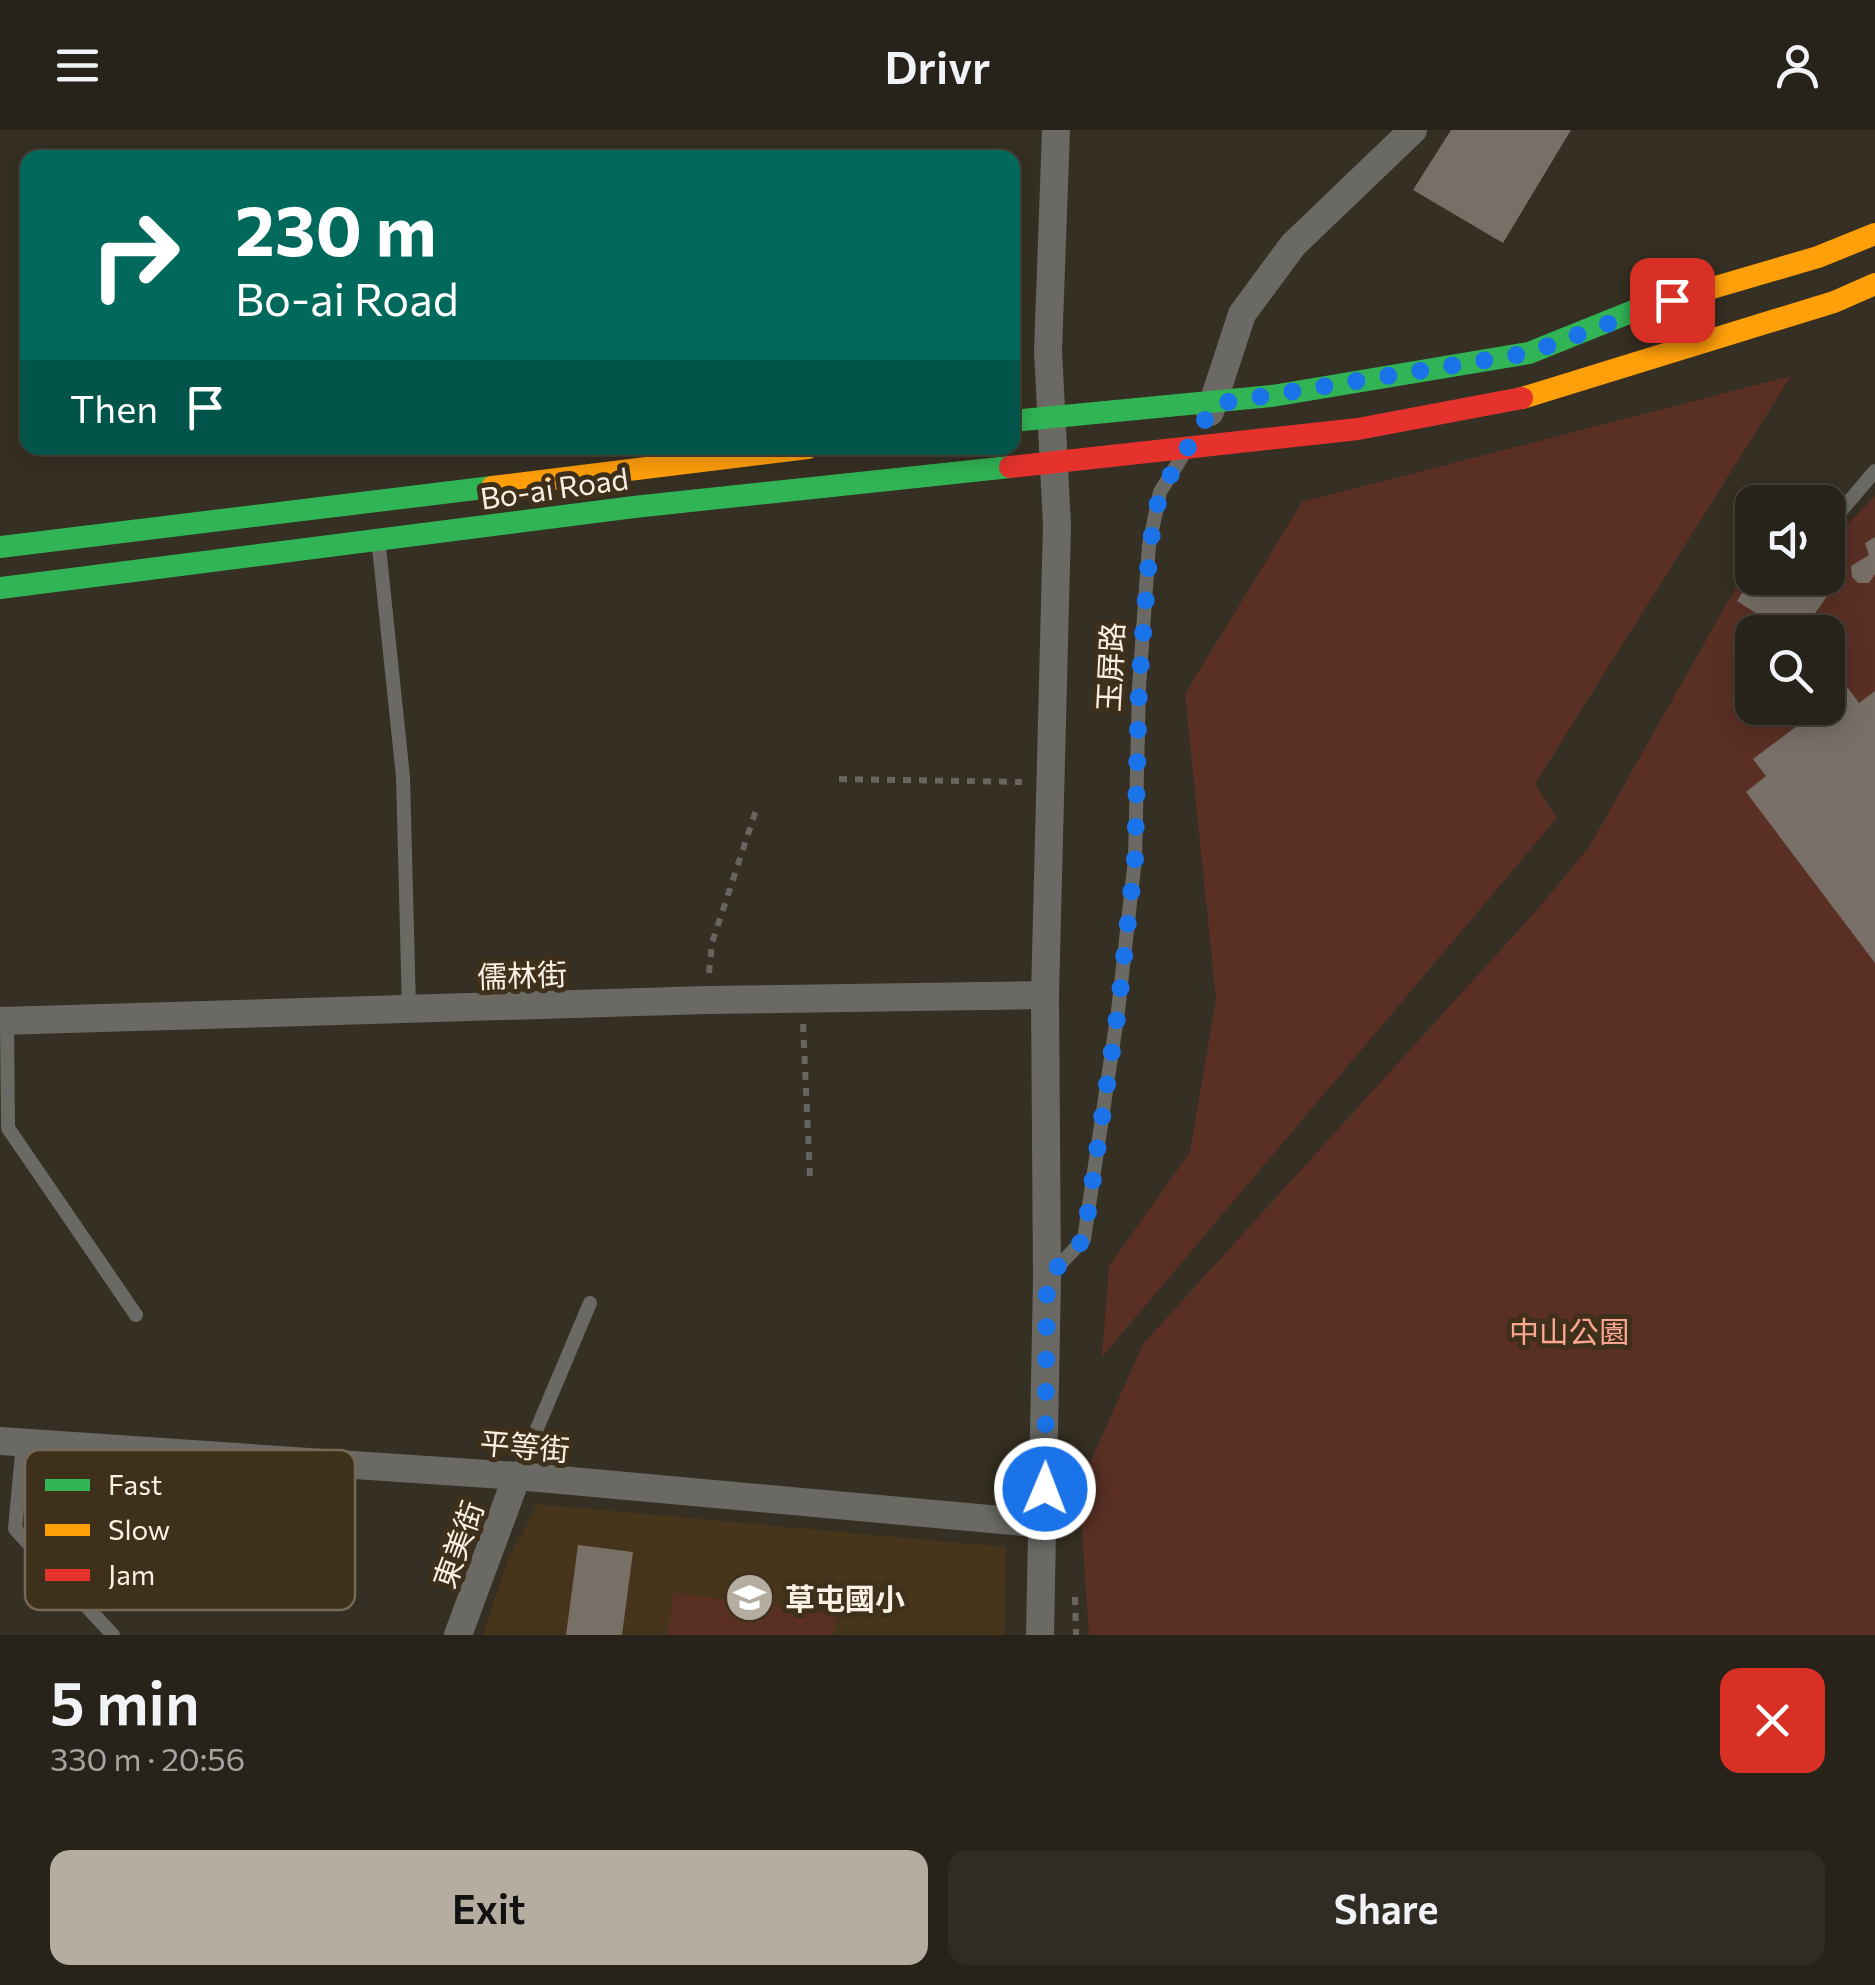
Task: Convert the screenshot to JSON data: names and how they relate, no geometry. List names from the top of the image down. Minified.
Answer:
{"streets":{"main road":["Bo-ai Road"],"street":["玉屏路","儒林街","平等街","東美街"]},"crossings":[["Bo-ai Road","玉屏路"],["玉屏路","儒林街"],["玉屏路","平等街"],["平等街","東美街"]],"parks":["中山公園"],"places":{"school or university":["草屯國小"]},"legend":["Fast","Slow","Jam"],"page":{"header":"Drivr","turn":["230 m","Bo-ai Road"],"then":"Then","heading":["5 min","330 m · 20:56"],"buttons":["Exit","Share"]}}
